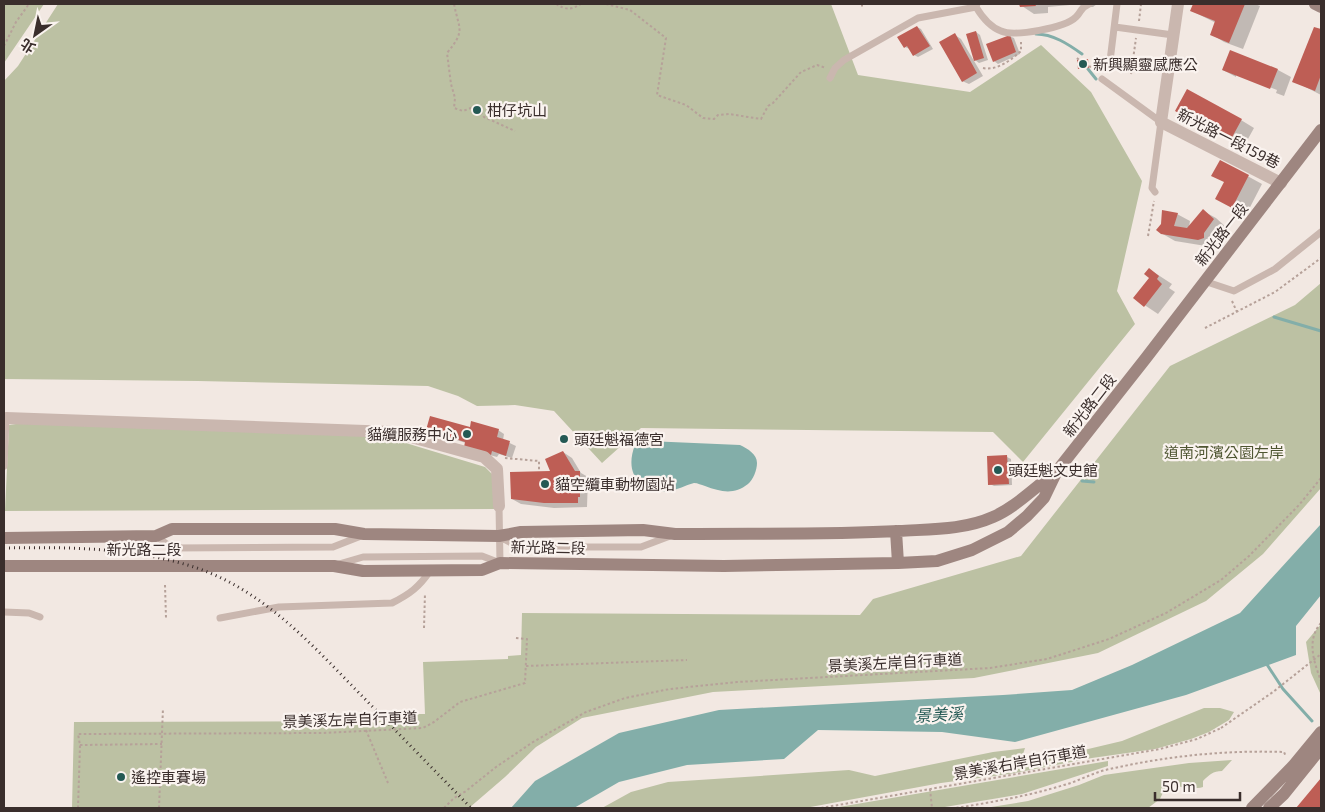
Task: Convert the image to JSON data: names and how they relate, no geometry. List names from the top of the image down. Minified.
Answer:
{"streets":{"street":["新光路一段159巷","新光路一段","新光路二段"],"path":["景美溪左岸自行車道","景美溪右岸自行車道"]},"crossings":[["新光路一段159巷","新光路一段"],["新光路一段","新光路二段"]],"water":["景美溪"],"parks":["道南河濱公園左岸"],"places":["新興顯靈感應公","柑仔坑山","貓纜服務中心","頭廷魁福德宮","頭廷魁文史館","貓空纜車動物園站","遙控車賽場"],"scale_bar":"50 m","north":"bottom left"}
